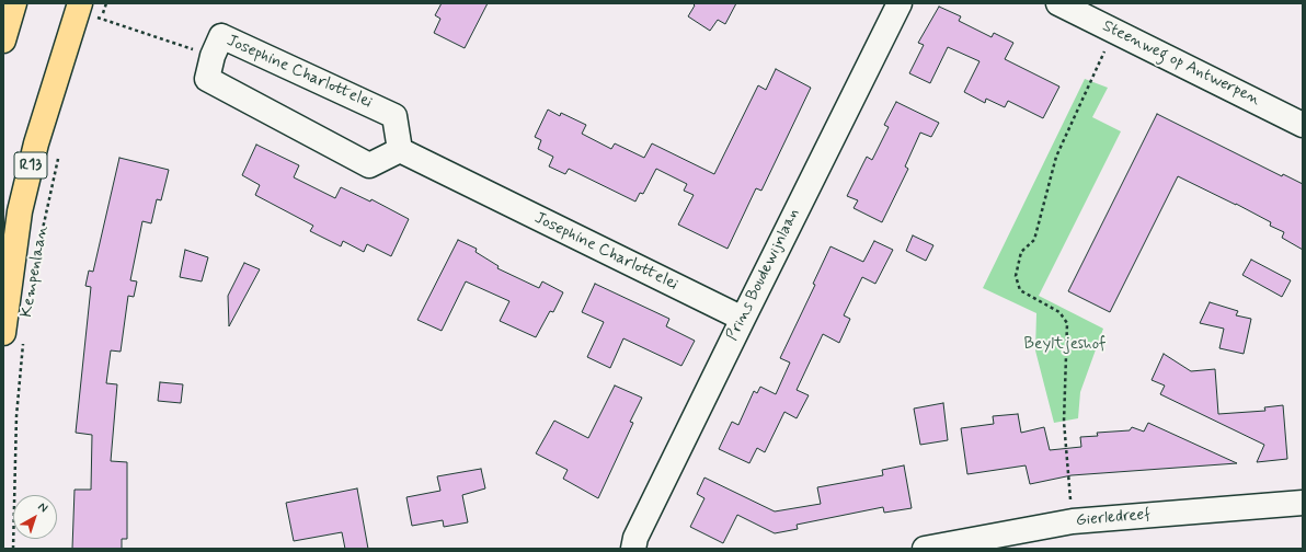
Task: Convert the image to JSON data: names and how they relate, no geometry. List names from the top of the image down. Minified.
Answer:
{"streets":{"main road":["R13","Kempenlaan"],"street":["Steenweg op Antwerpen","Josephine Charlottelei","Prins Boudewijnlaan","Gierledreef"]},"crossings":[["Josephine Charlottelei","Prins Boudewijnlaan"]],"parks":["Beyltjeshof"],"north":"top right"}
